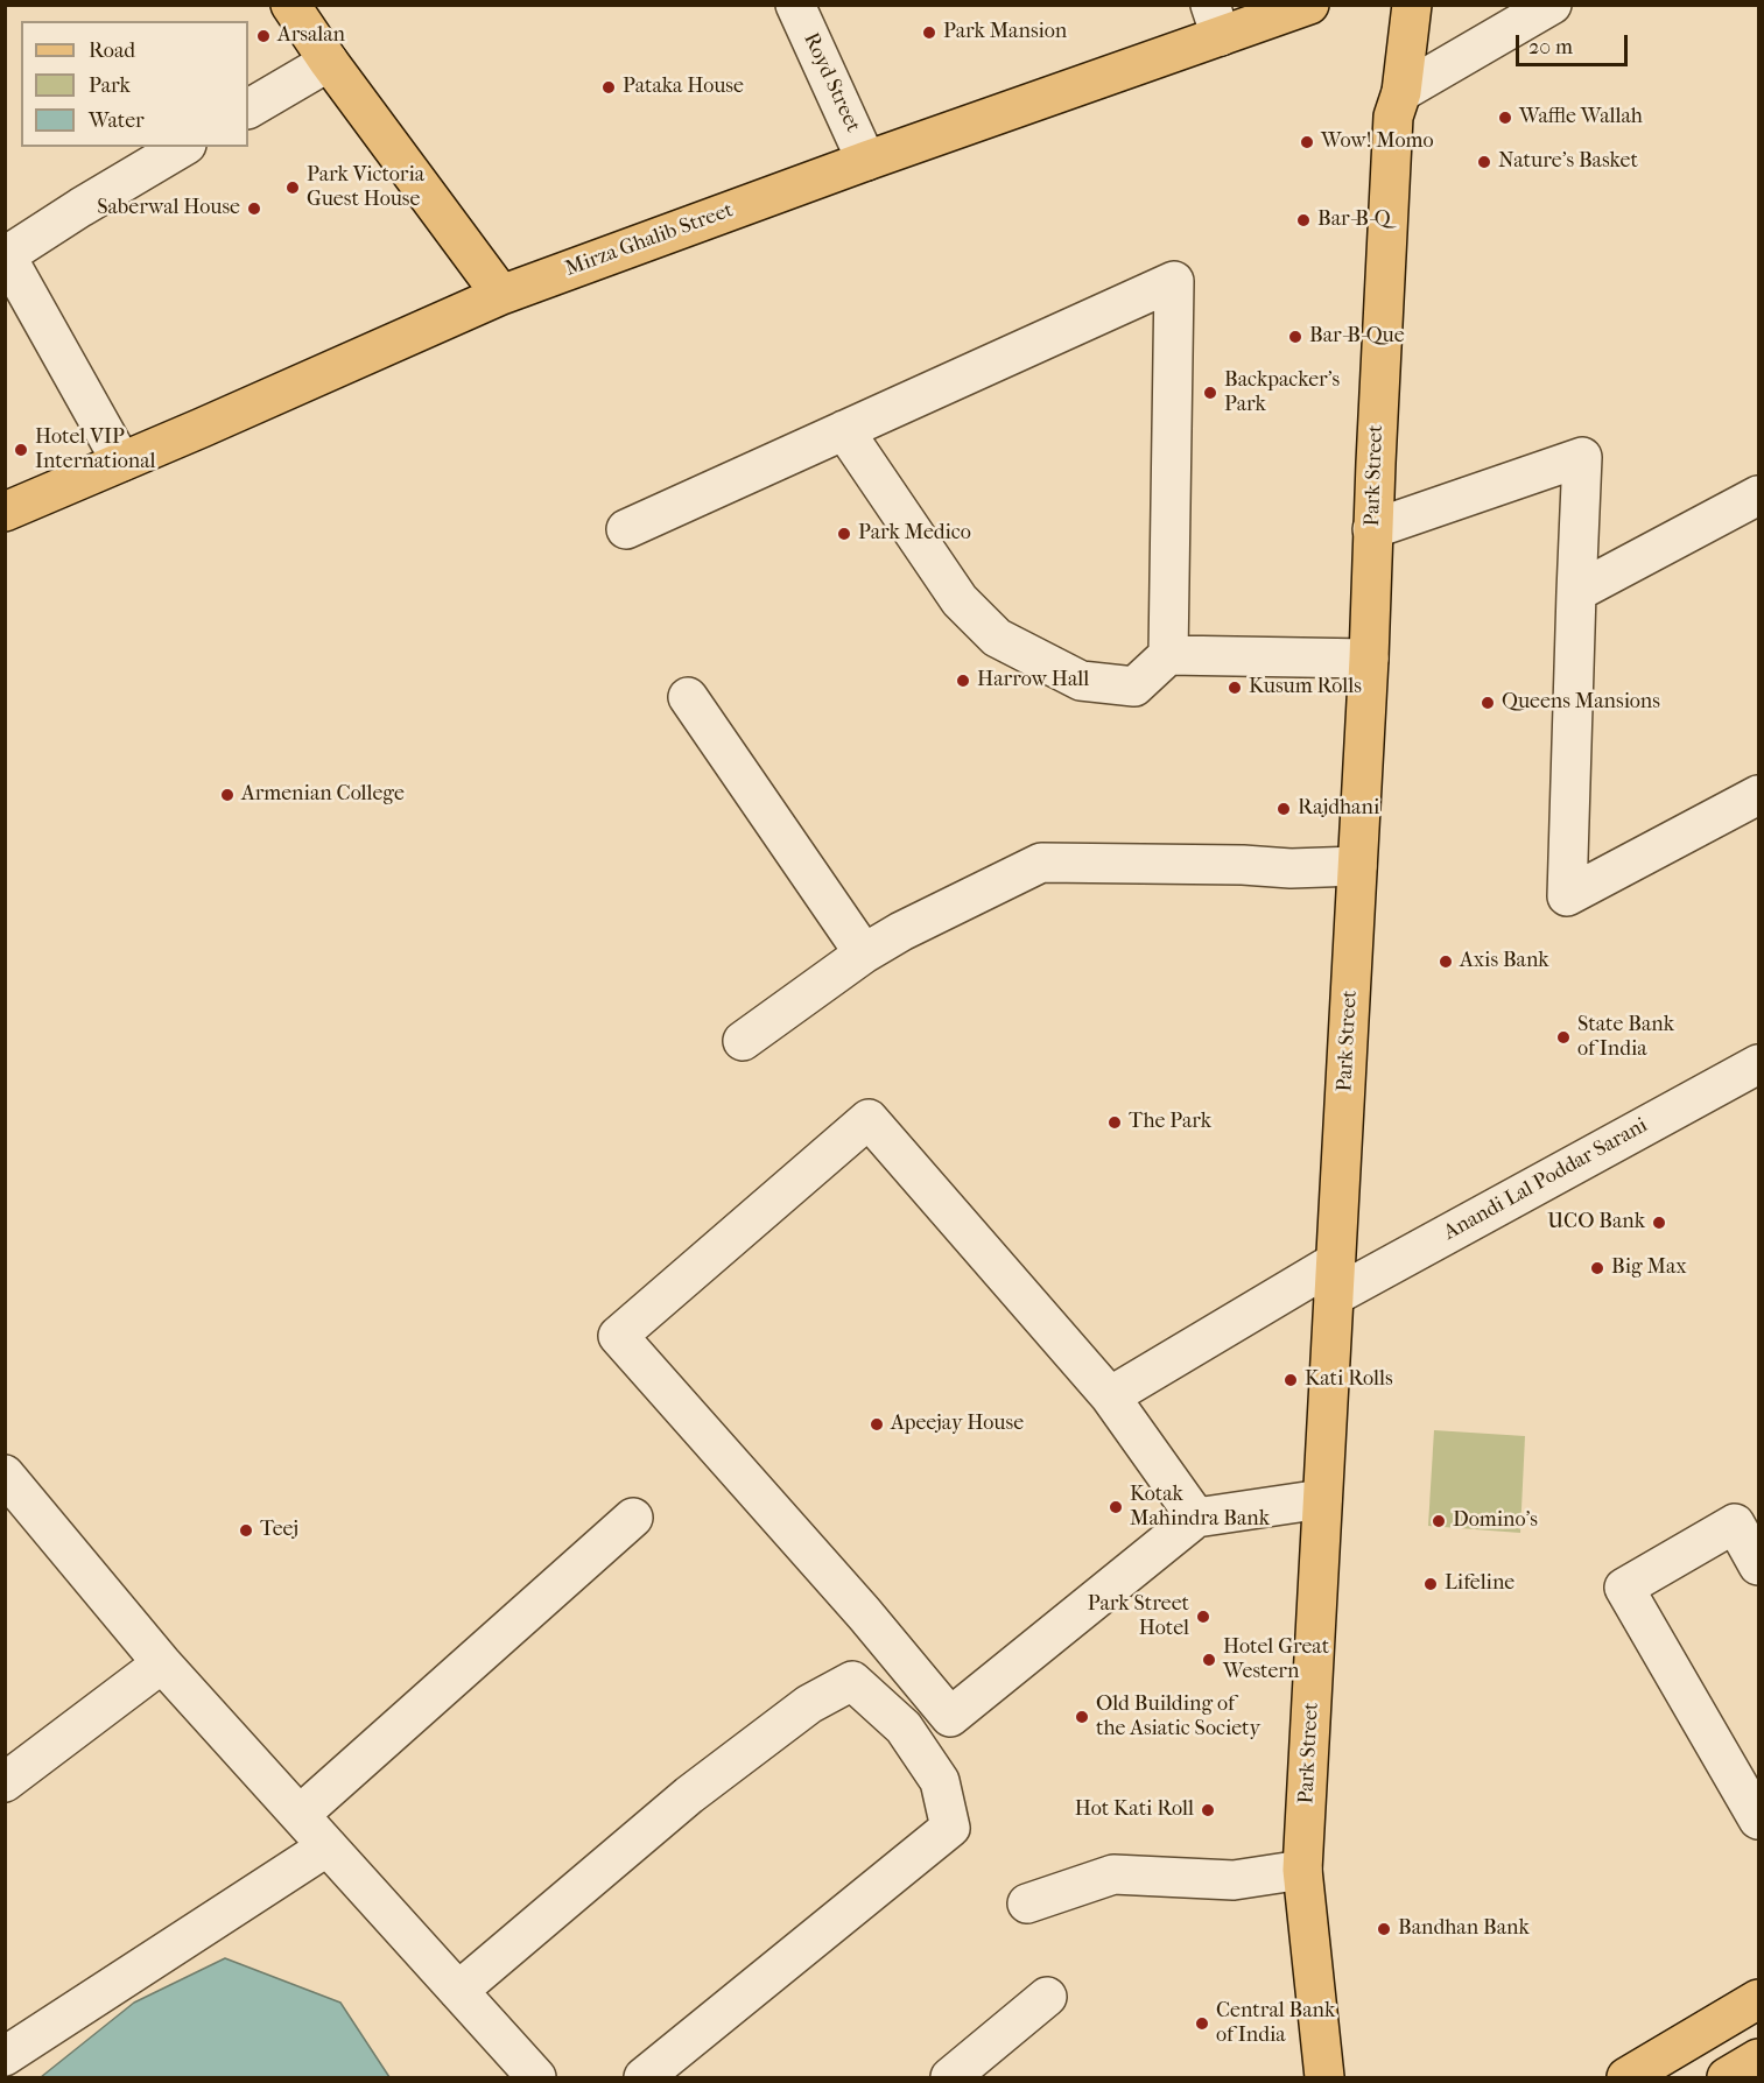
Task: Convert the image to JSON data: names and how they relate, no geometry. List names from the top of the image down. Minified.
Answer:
{"streets":{"main road":["Mirza Ghalib Street","Park Street"],"street":["Royd Street","Anandi Lal Poddar Sarani"]},"crossings":[["Royd Street","Mirza Ghalib Street"],["Park Street","Anandi Lal Poddar Sarani"]],"places":["Park Mansion","Arsalan","Pataka House","Waffle Wallah","Wow! Momo","Nature's Basket","Park Victoria Guest House","Saberwal House","Bar-B-Q","Bar-B-Que","Backpacker's Park","Hotel VIP International","Park Medico","Harrow Hall","Kusum Rolls","Queens Mansions","Armenian College","Rajdhani","Axis Bank","State Bank of India","The Park","UCO Bank","Big Max","Kati Rolls","Apeejay House","Kotak Mahindra Bank","Domino's","Teej","Lifeline","Park Street Hotel","Hotel Great Western","Old Building of the Asiatic Society","Hot Kati Roll","Bandhan Bank","Central Bank of India"],"legend":["Road","Park","Water"],"scale_bar":"20 m"}
